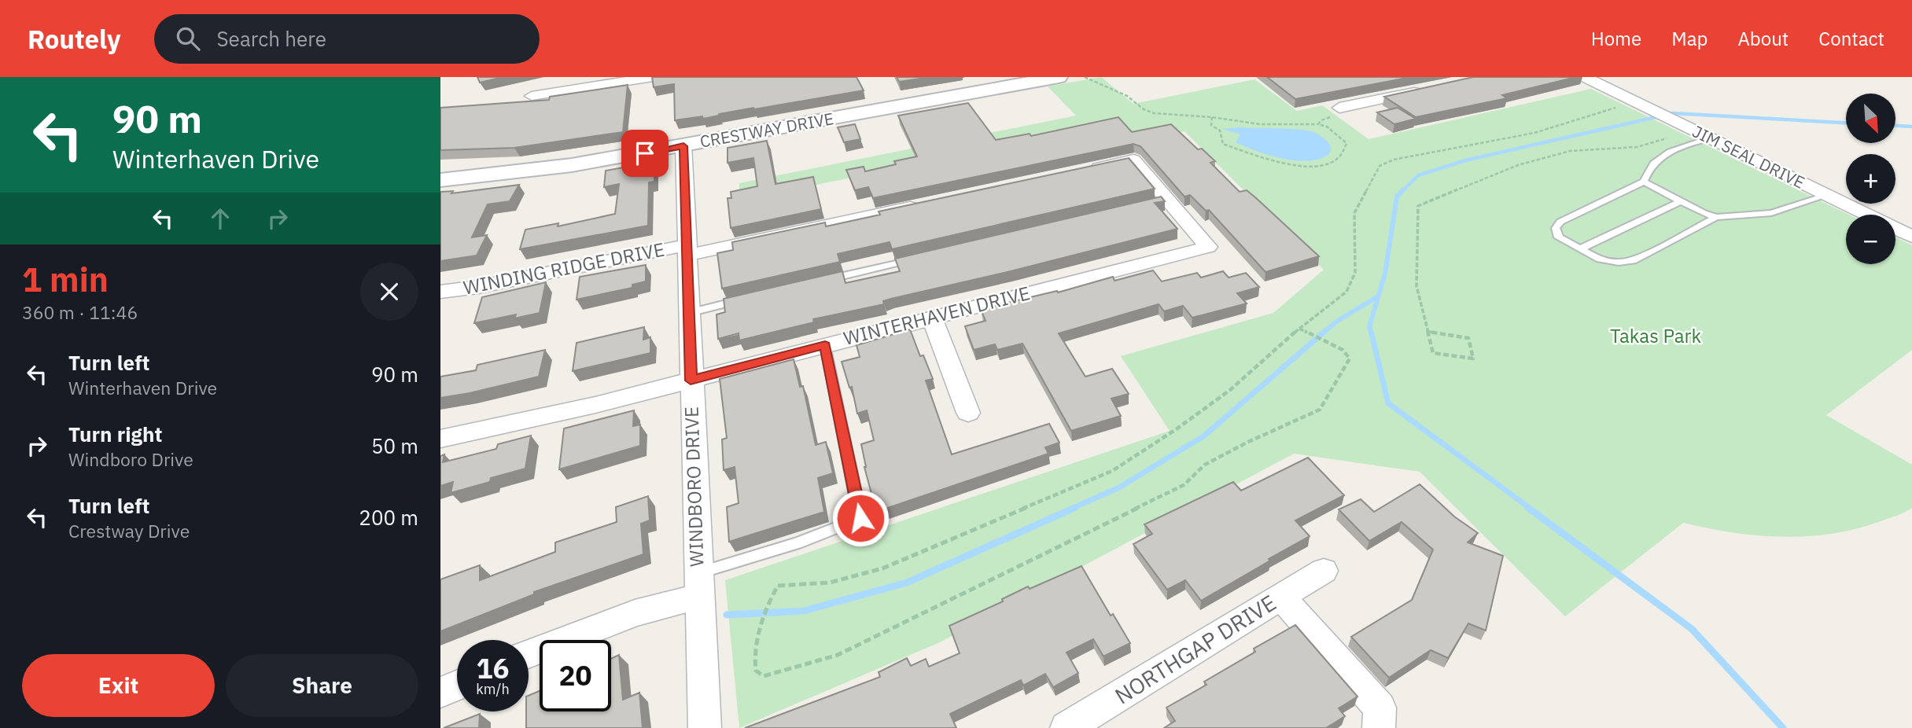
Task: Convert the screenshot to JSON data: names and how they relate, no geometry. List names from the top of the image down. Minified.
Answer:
{"streets":{"main road":["CRESTWAY DRIVE"],"street":["JIM SEAL DRIVE","WINDING RIDGE DRIVE","WINTERHAVEN DRIVE","WINDBORO DRIVE","NORTHGAP DRIVE"]},"crossings":[["CRESTWAY DRIVE","WINDBORO DRIVE"],["WINDING RIDGE DRIVE","WINDBORO DRIVE"],["WINTERHAVEN DRIVE","WINDBORO DRIVE"]],"parks":["Takas Park"],"north":"bottom right","page":{"header":"Routely","search":"Search here","nav":["Home","Map","About","Contact"],"turn":["90 m","Winterhaven Drive"],"map_buttons":["+","−"],"heading":["1 min","360 m · 11:46"],"list":[{"name":"Turn left","note":"Winterhaven Drive","value":"90 m"},{"name":"Turn right","note":"Windboro Drive","value":"50 m"},{"name":"Turn left","note":"Crestway Drive","value":"200 m"}],"speed":"16 km/h","limit":"20","buttons":["Exit","Share"]}}
